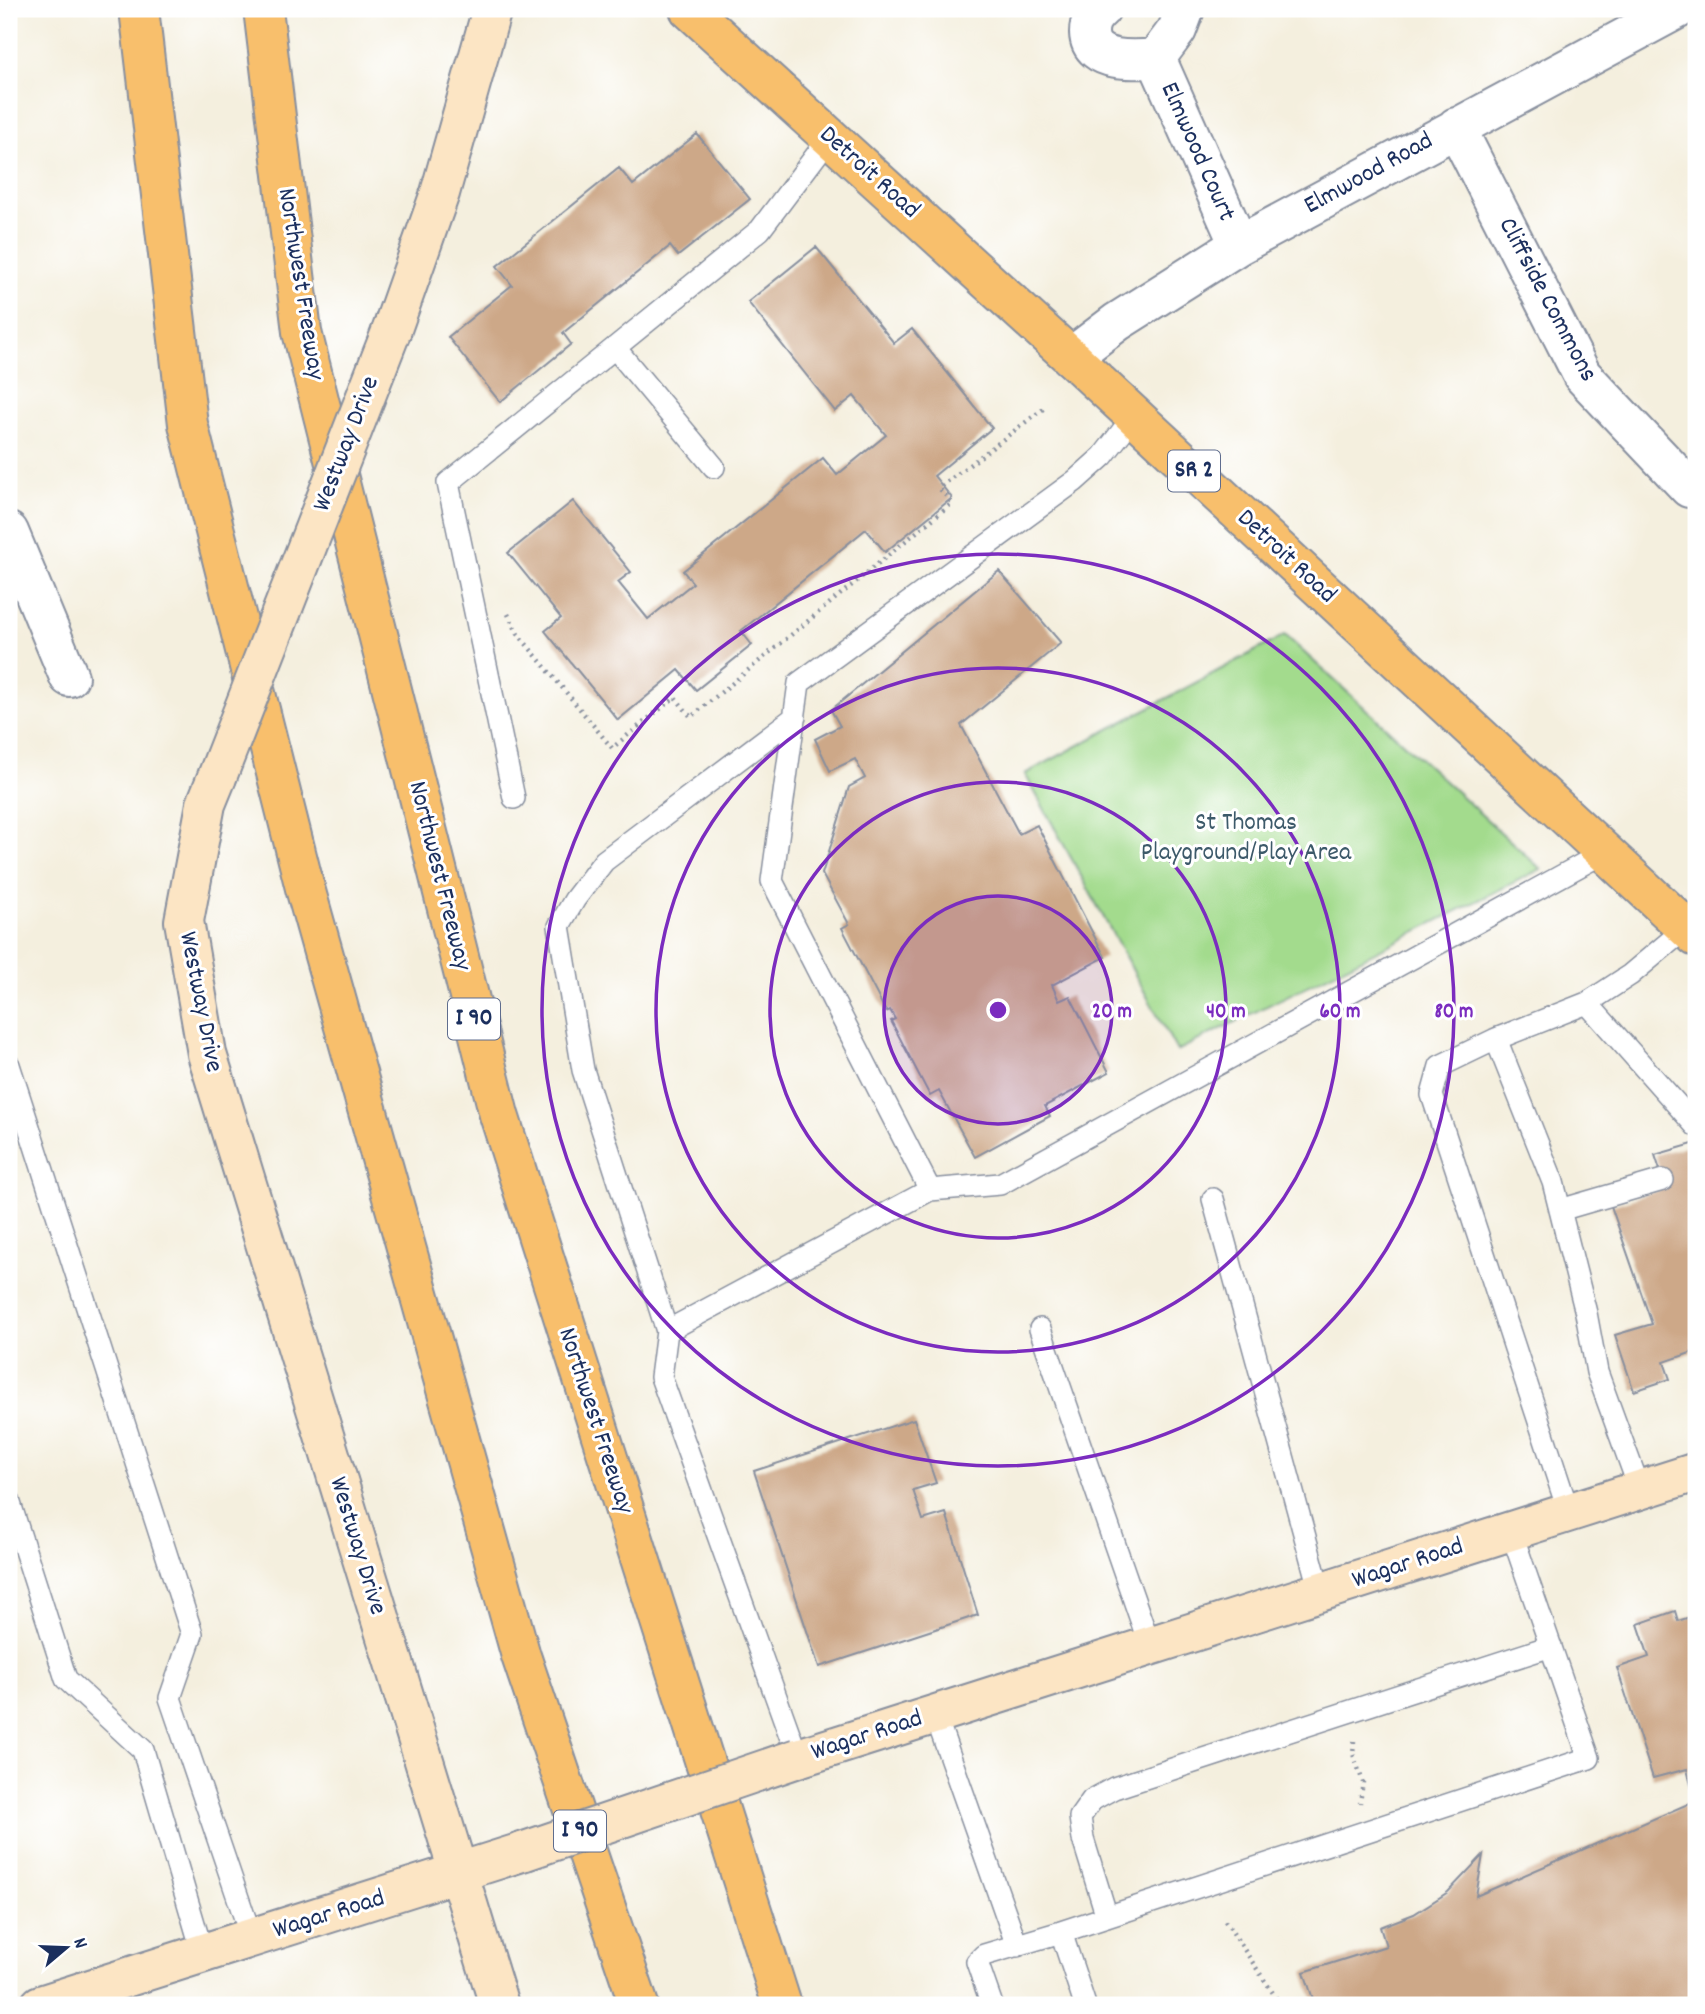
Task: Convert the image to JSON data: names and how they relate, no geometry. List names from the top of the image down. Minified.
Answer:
{"streets":{"main road":["Detroit Road","Northwest Freeway","Westway Drive","SR 2","I 90","Wagar Road"],"street":["Elmwood Court","Elmwood Road","Cliffside Commons"]},"crossings":[["Elmwood Court","Elmwood Road"],["Detroit Road","Elmwood Road"],["Elmwood Road","Cliffside Commons"],["Westway Drive","Wagar Road"]],"parks":["St Thomas Playground/Play Area"],"north":"right","rings":["20 m","40 m","60 m","80 m"]}
